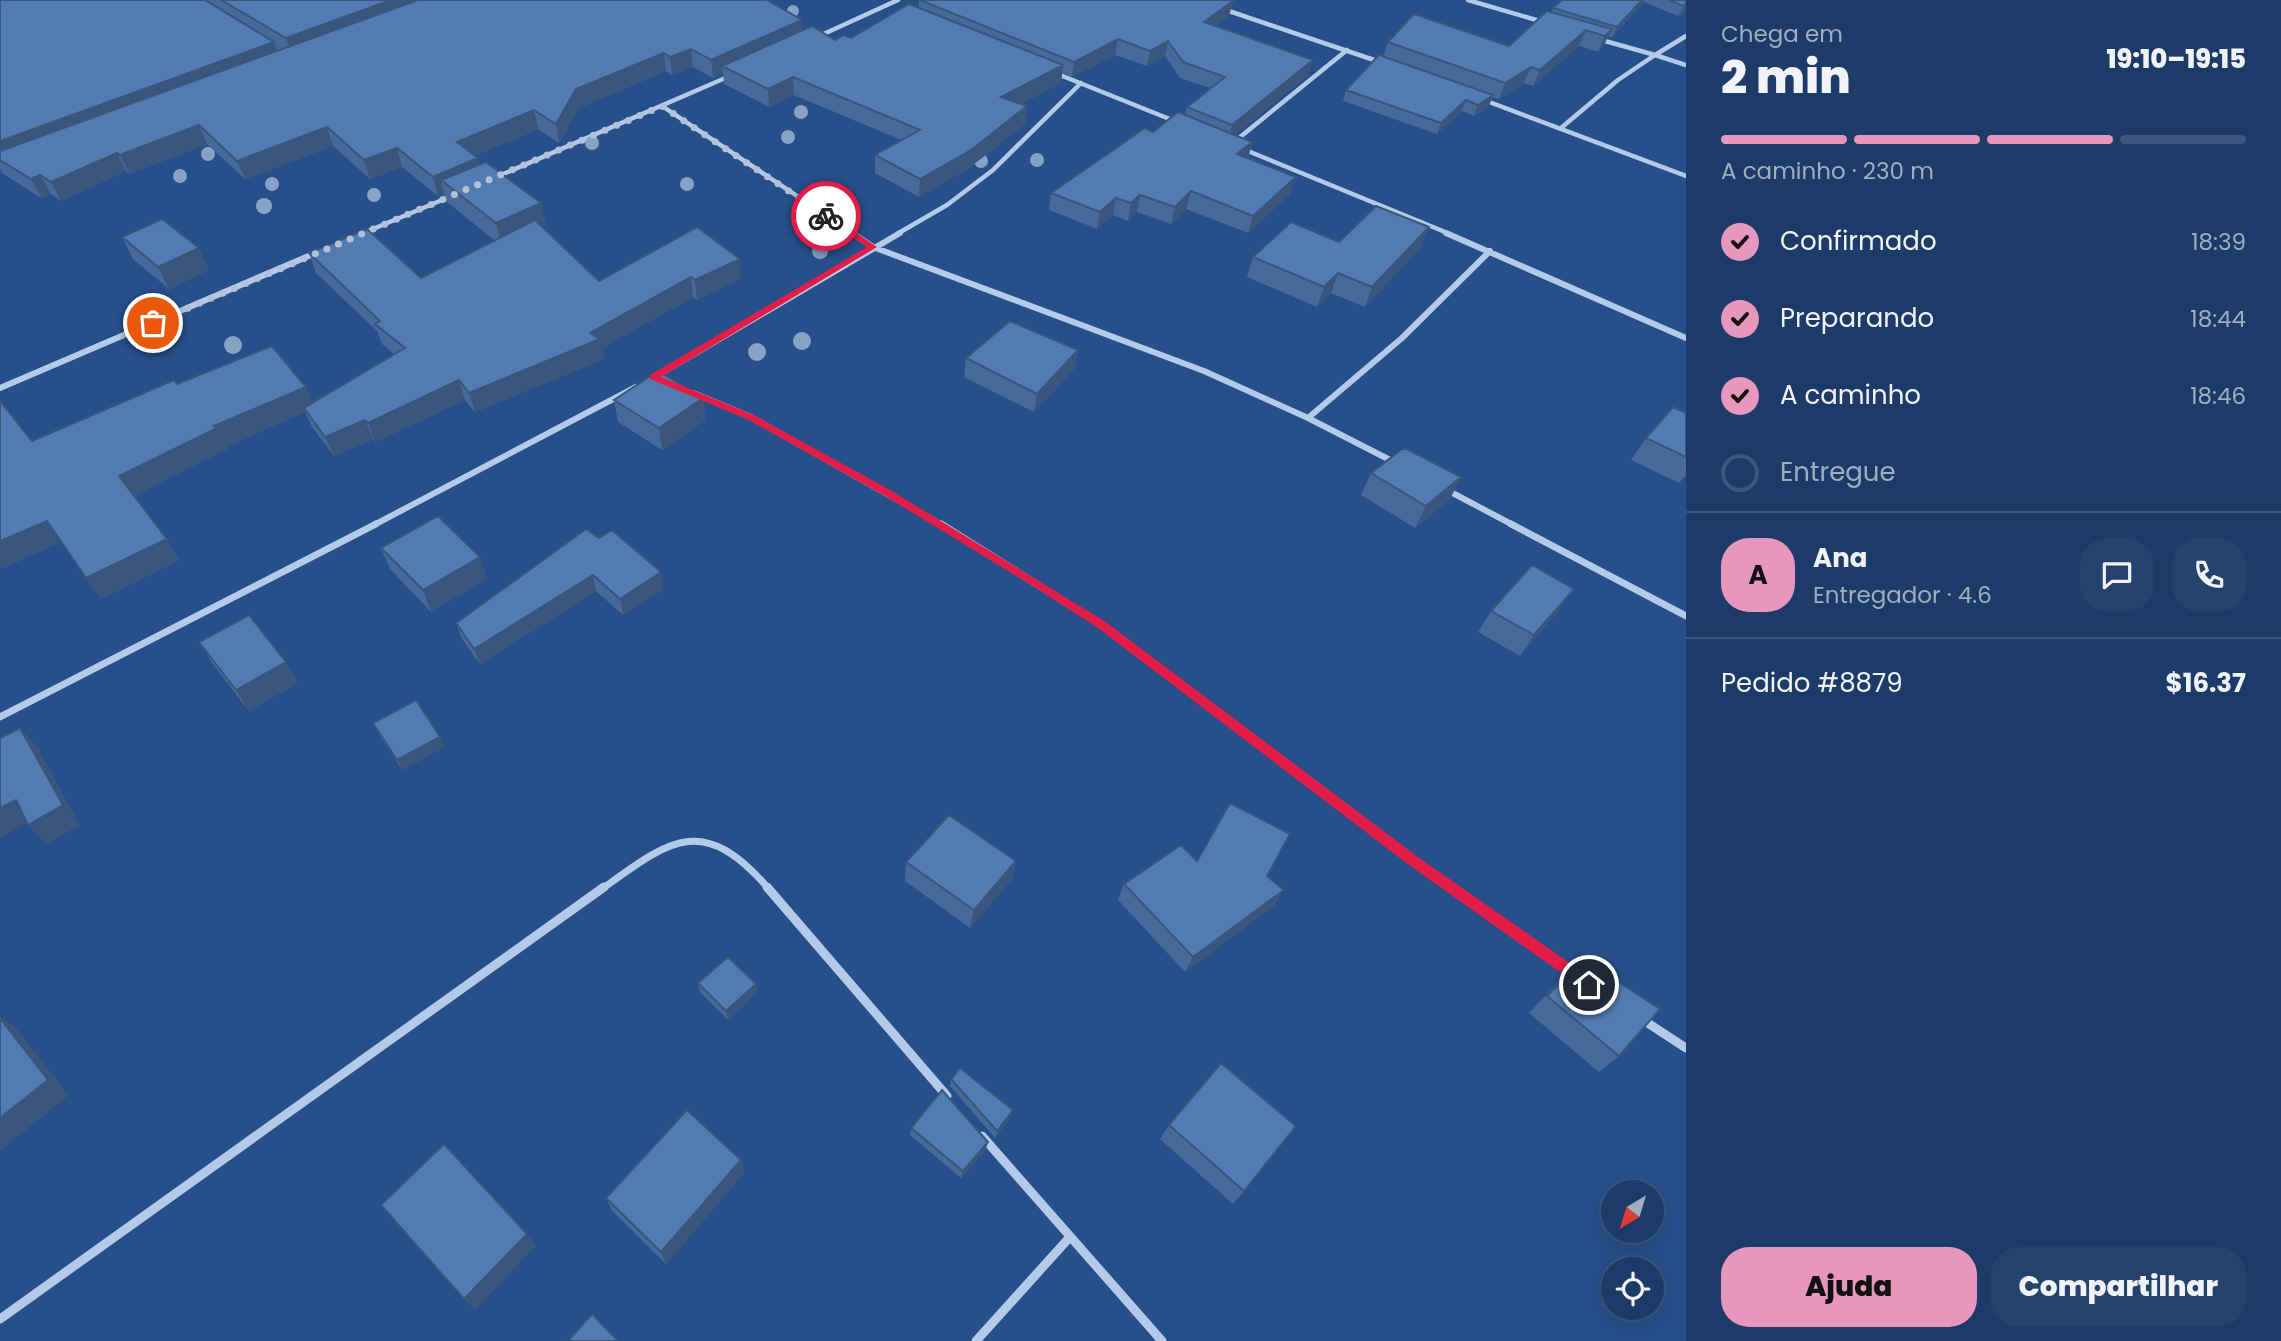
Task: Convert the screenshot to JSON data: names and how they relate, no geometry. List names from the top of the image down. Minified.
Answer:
{"north":"bottom left","page":{"heading":["2 min","Chega em","19:10–19:15"],"panel":["Ana","Entregador · 4.6","Pedido #8879","$16.37"],"bar":"A caminho · 230 m","list":[["Confirmado","18:39"],["Preparando","18:44"],["A caminho","18:46"],"Entregue"],"round":"A","buttons":["Ajuda","Compartilhar"]}}
